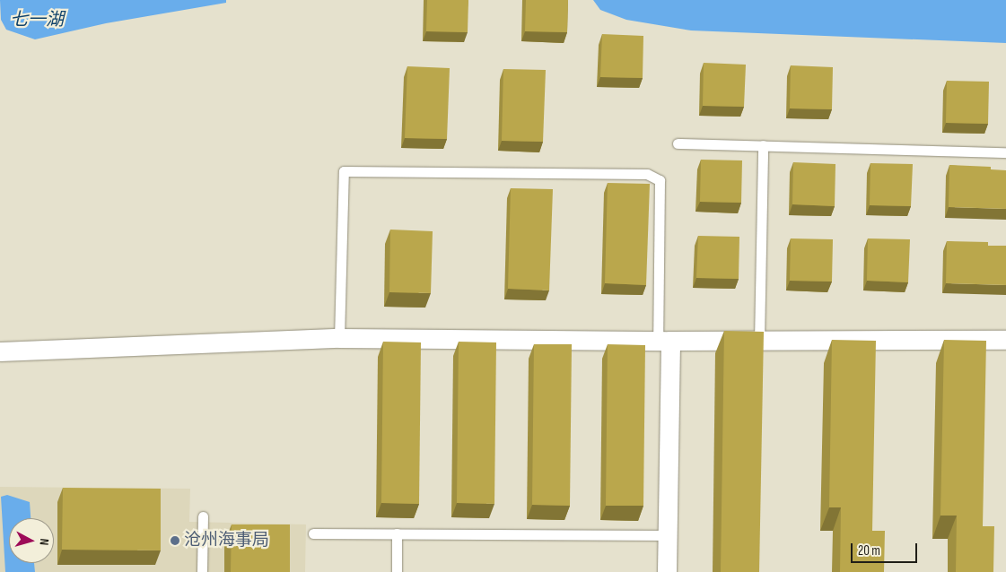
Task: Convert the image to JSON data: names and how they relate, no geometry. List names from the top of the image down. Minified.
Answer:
{"water":["七一湖"],"places":["沧州海事局"],"scale_bar":"20 m","north":"right"}
